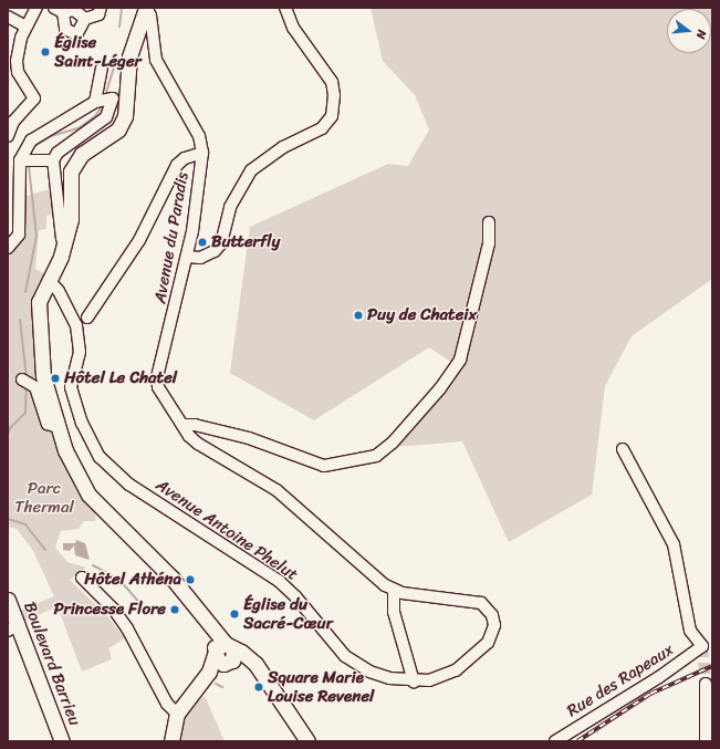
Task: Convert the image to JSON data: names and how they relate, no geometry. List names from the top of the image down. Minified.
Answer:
{"streets":{"main road":["Boulevard Barrieu"],"street":["Avenue du Paradis","Avenue Antoine Phelut","Rue des Rapeaux"]},"parks":["Parc Thermal"],"places":["Église Saint-Léger","Butterfly","Puy de Chateix","Hôtel Le Chatel","Hôtel Athéna","Princesse Flore","Église du Sacré-Cœur","Square Marie Louise Revenel"],"north":"right"}
